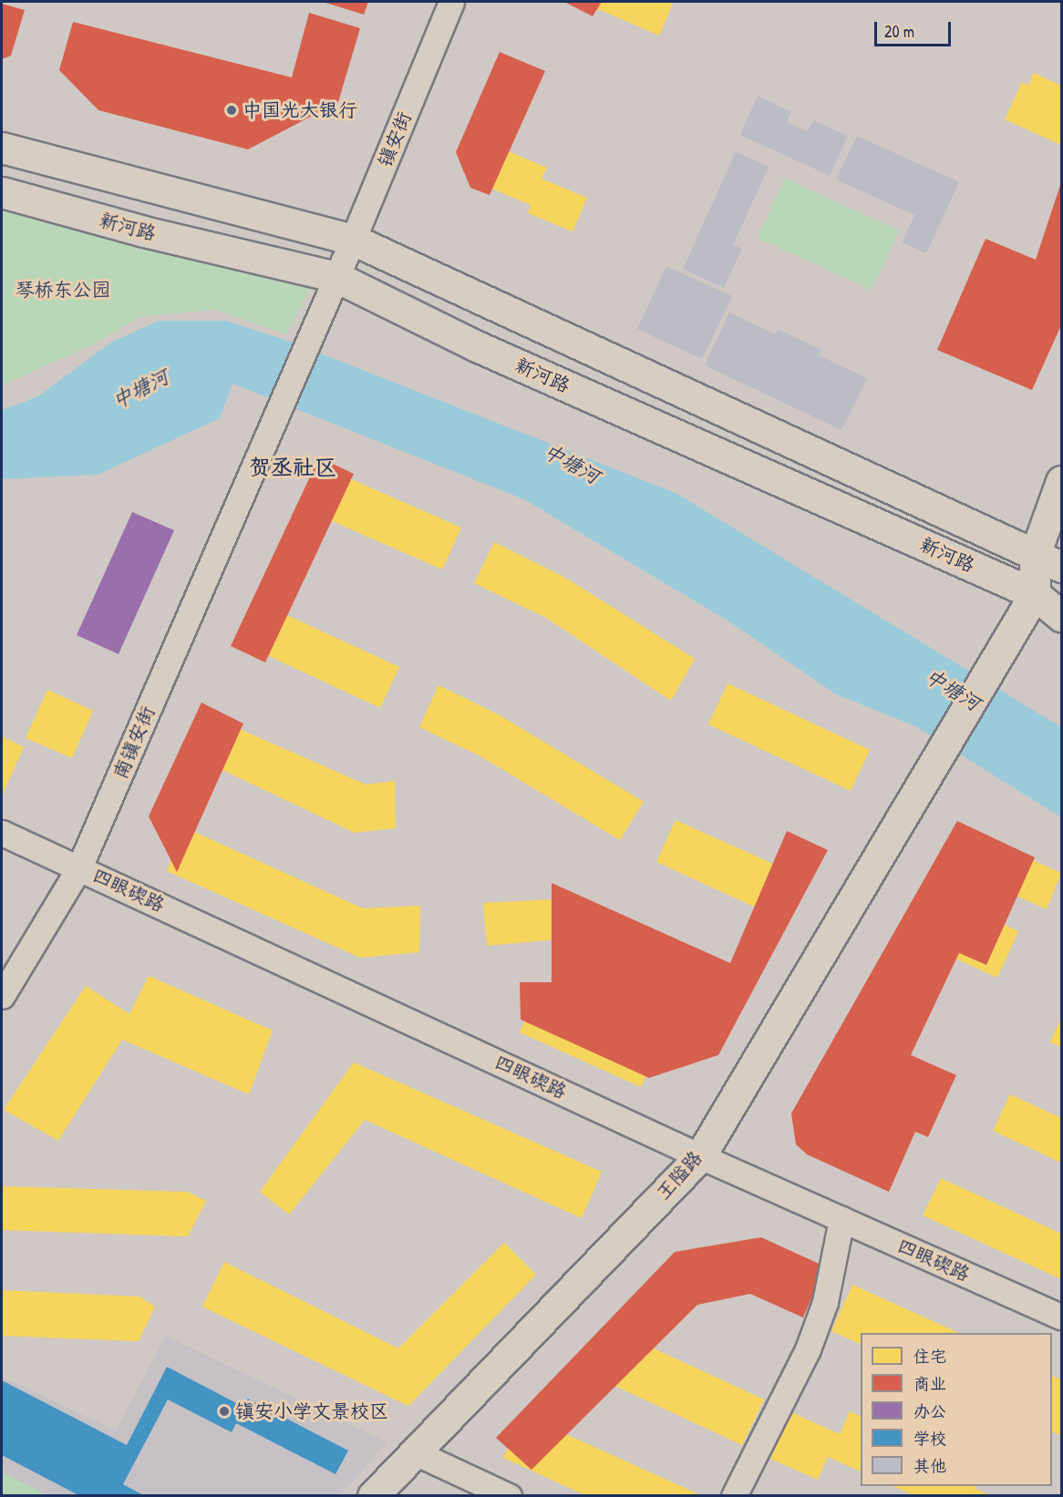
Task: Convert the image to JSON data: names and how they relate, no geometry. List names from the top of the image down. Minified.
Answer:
{"streets":{"main road":["新河路","王隘路"],"street":["镇安街","南镇安街","四眼碶路"]},"crossings":[["镇安街","新河路"],["镇安街","南镇安街"],["新河路","南镇安街"],["新河路","王隘路"],["南镇安街","四眼碶路"],["四眼碶路","王隘路"]],"districts":["贺丞社区"],"water":["中塘河"],"parks":["琴桥东公园"],"places":["中国光大银行","镇安小学文景校区"],"legend":["住宅","商业","办公","学校","其他"],"scale_bar":"20 m"}
